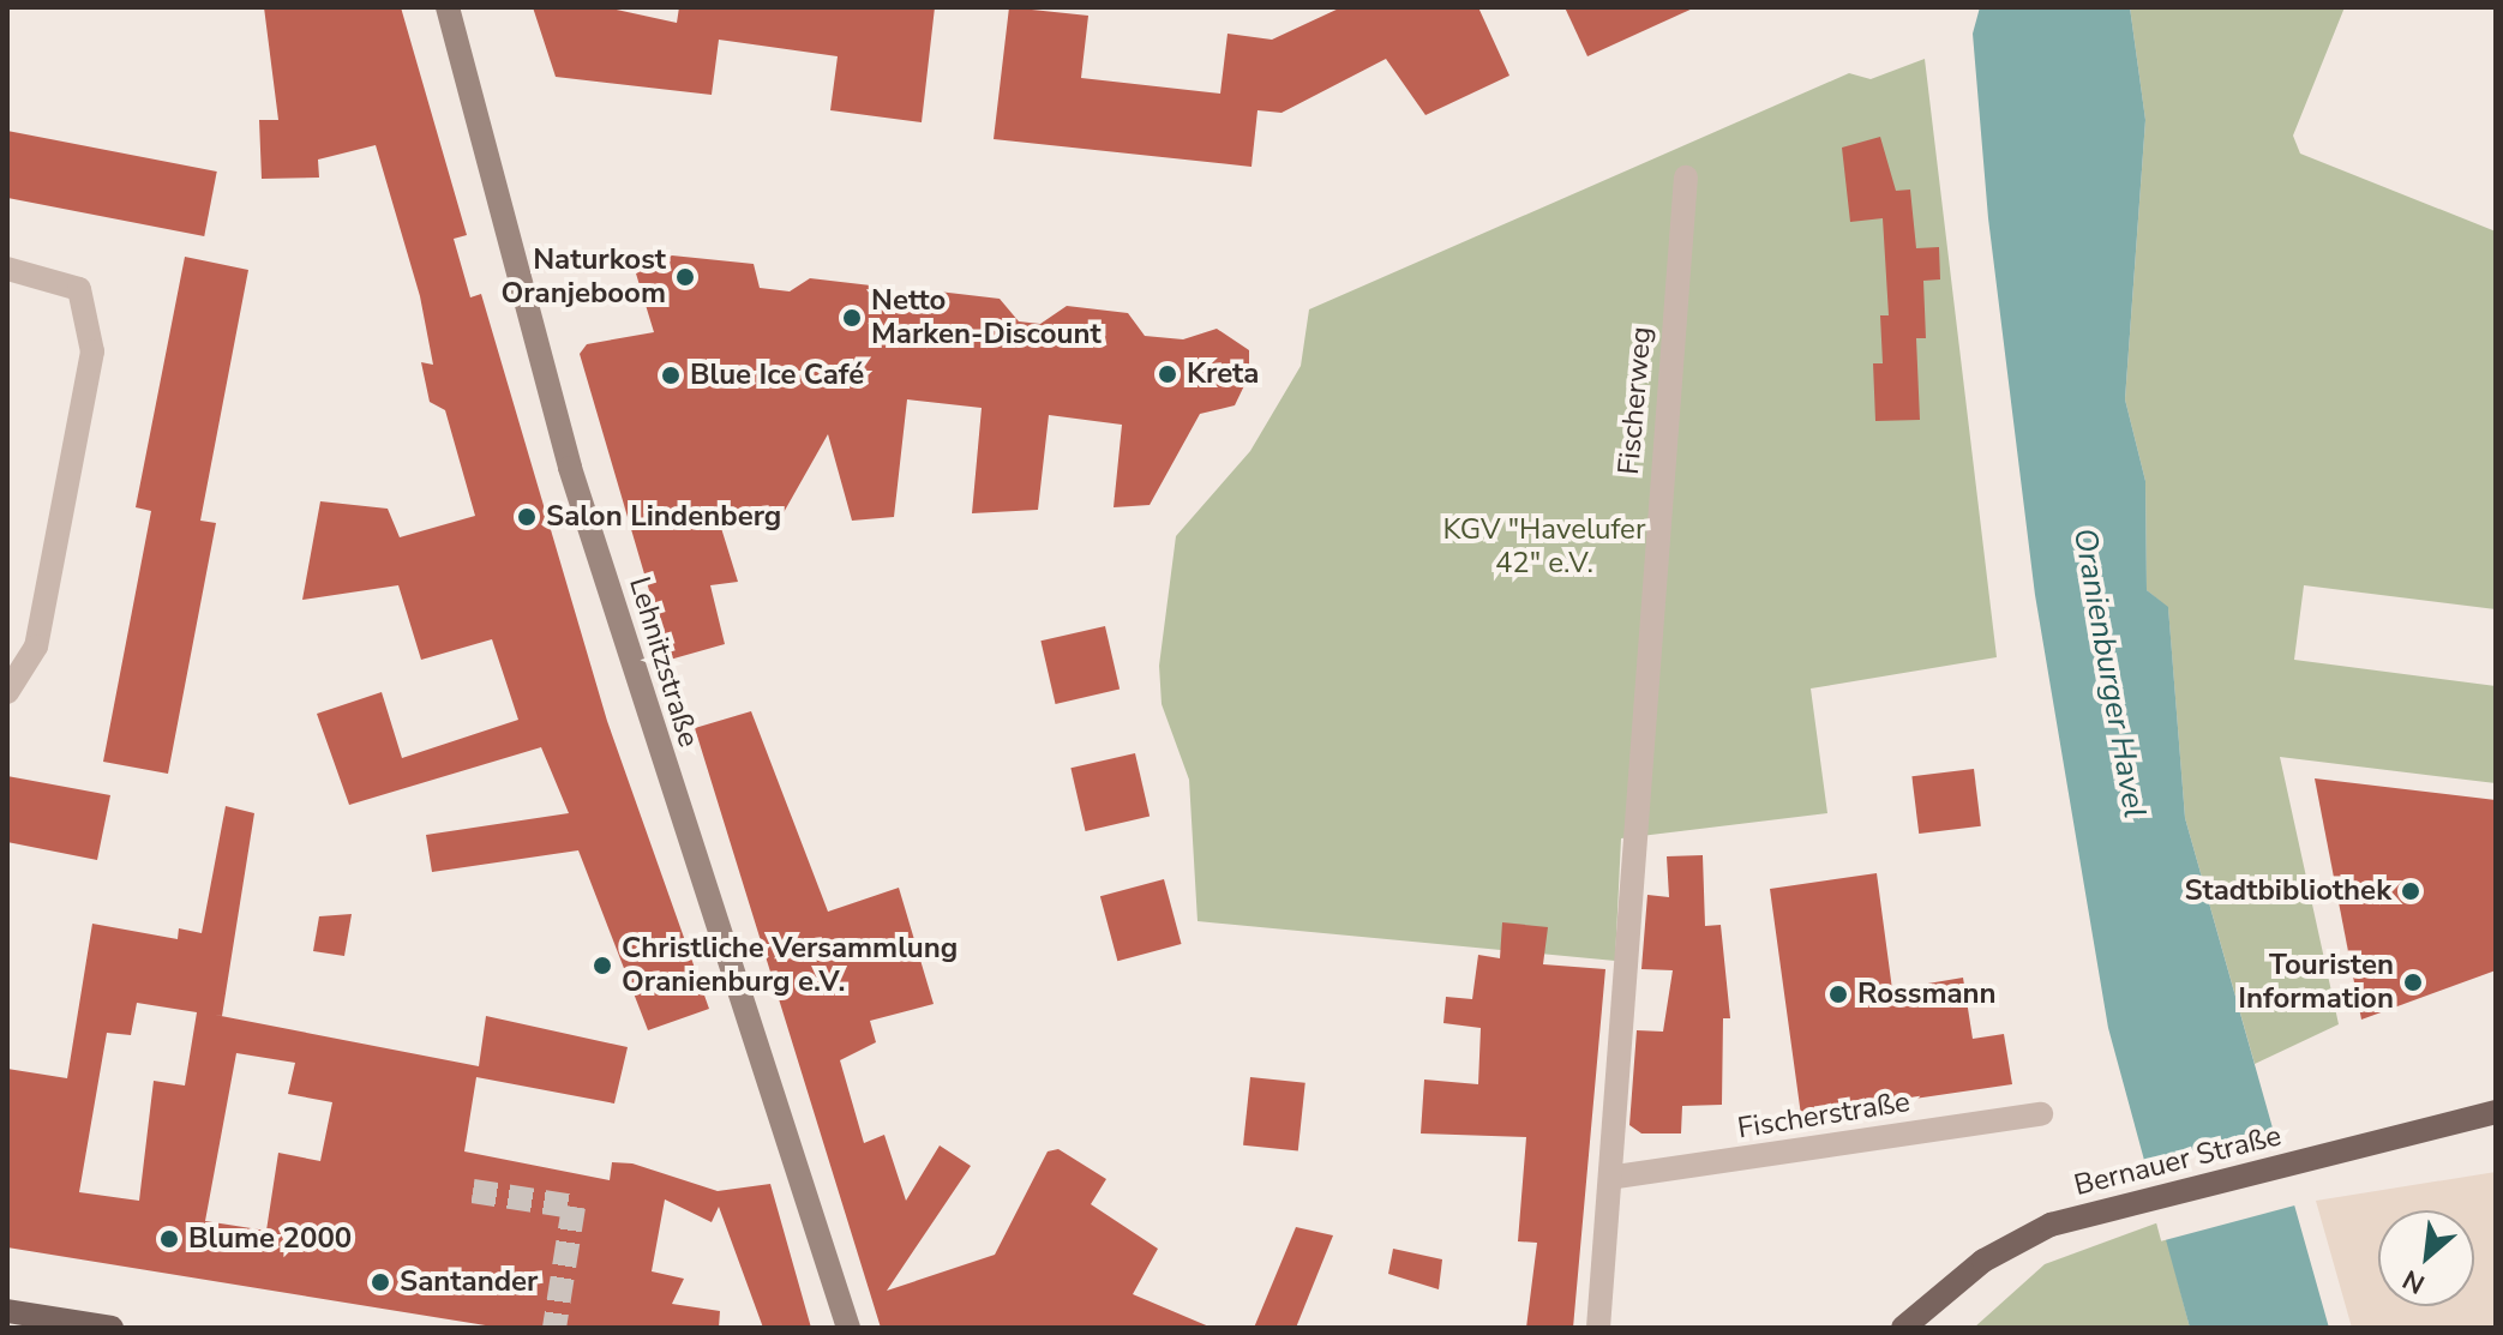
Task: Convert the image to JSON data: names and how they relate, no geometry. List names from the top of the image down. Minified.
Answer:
{"streets":{"main road":["Lehnitzstraße","Bernauer Straße"],"street":["Fischerweg","Fischerstraße"]},"crossings":[["Fischerweg","Fischerstraße"]],"water":["Oranienburger Havel"],"parks":["KGV \"Havelufer 42\" e.V."],"places":["Naturkost Oranjeboom","Netto Marken-Discount","Kreta","Blue Ice Café","Salon Lindenberg","Stadtbibliothek","Christliche Versammlung Oranienburg e.V.","Touristen Information","Rossmann","Blume 2000","Santander"],"north":"bottom left"}
